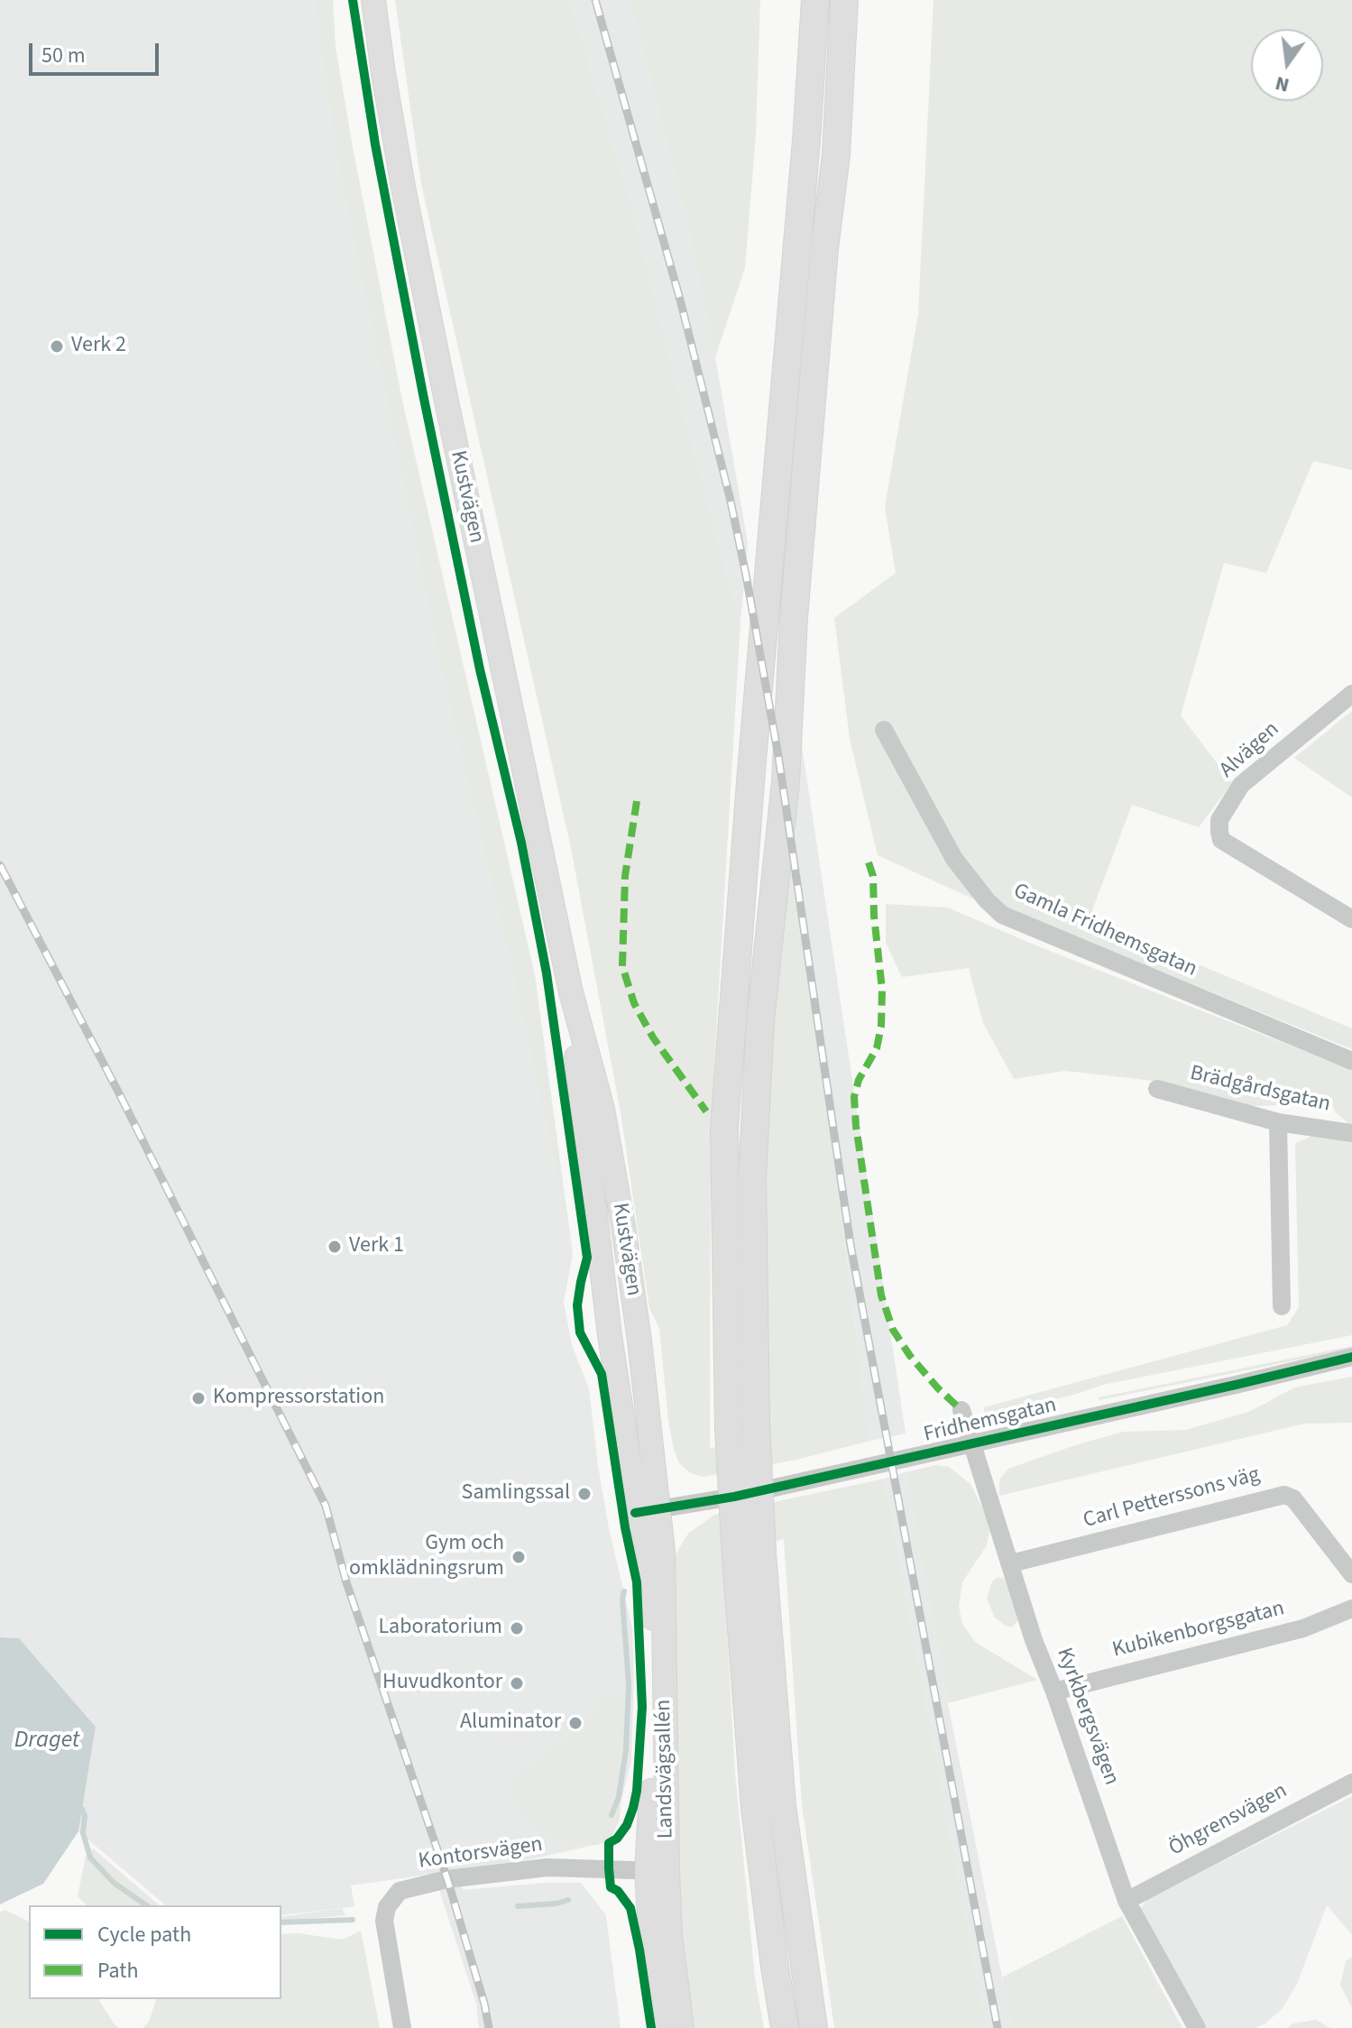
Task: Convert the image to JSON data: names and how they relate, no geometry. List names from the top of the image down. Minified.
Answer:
{"streets":{"main road":["Kustvägen","Landsvägsallén"],"street":["Alvägen","Gamla Fridhemsgatan","Brädgårdsgatan","Fridhemsgatan","Carl Petterssons väg","Kubikenborgsgatan","Kyrkbergsvägen","Öhgrensvägen","Kontorsvägen"]},"crossings":[["Kustvägen","Fridhemsgatan"],["Kustvägen","Landsvägsallén"],["Fridhemsgatan","Kyrkbergsvägen"],["Fridhemsgatan","Landsvägsallén"],["Carl Petterssons väg","Kyrkbergsvägen"],["Kubikenborgsgatan","Kyrkbergsvägen"],["Kyrkbergsvägen","Öhgrensvägen"],["Landsvägsallén","Kontorsvägen"]],"water":["Draget"],"places":["Verk 2","Verk 1","Kompressorstation","Samlingssal","Gym och omklädningsrum","Laboratorium","Huvudkontor","Aluminator"],"legend":["Cycle path","Path"],"scale_bar":"50 m","north":"bottom"}
